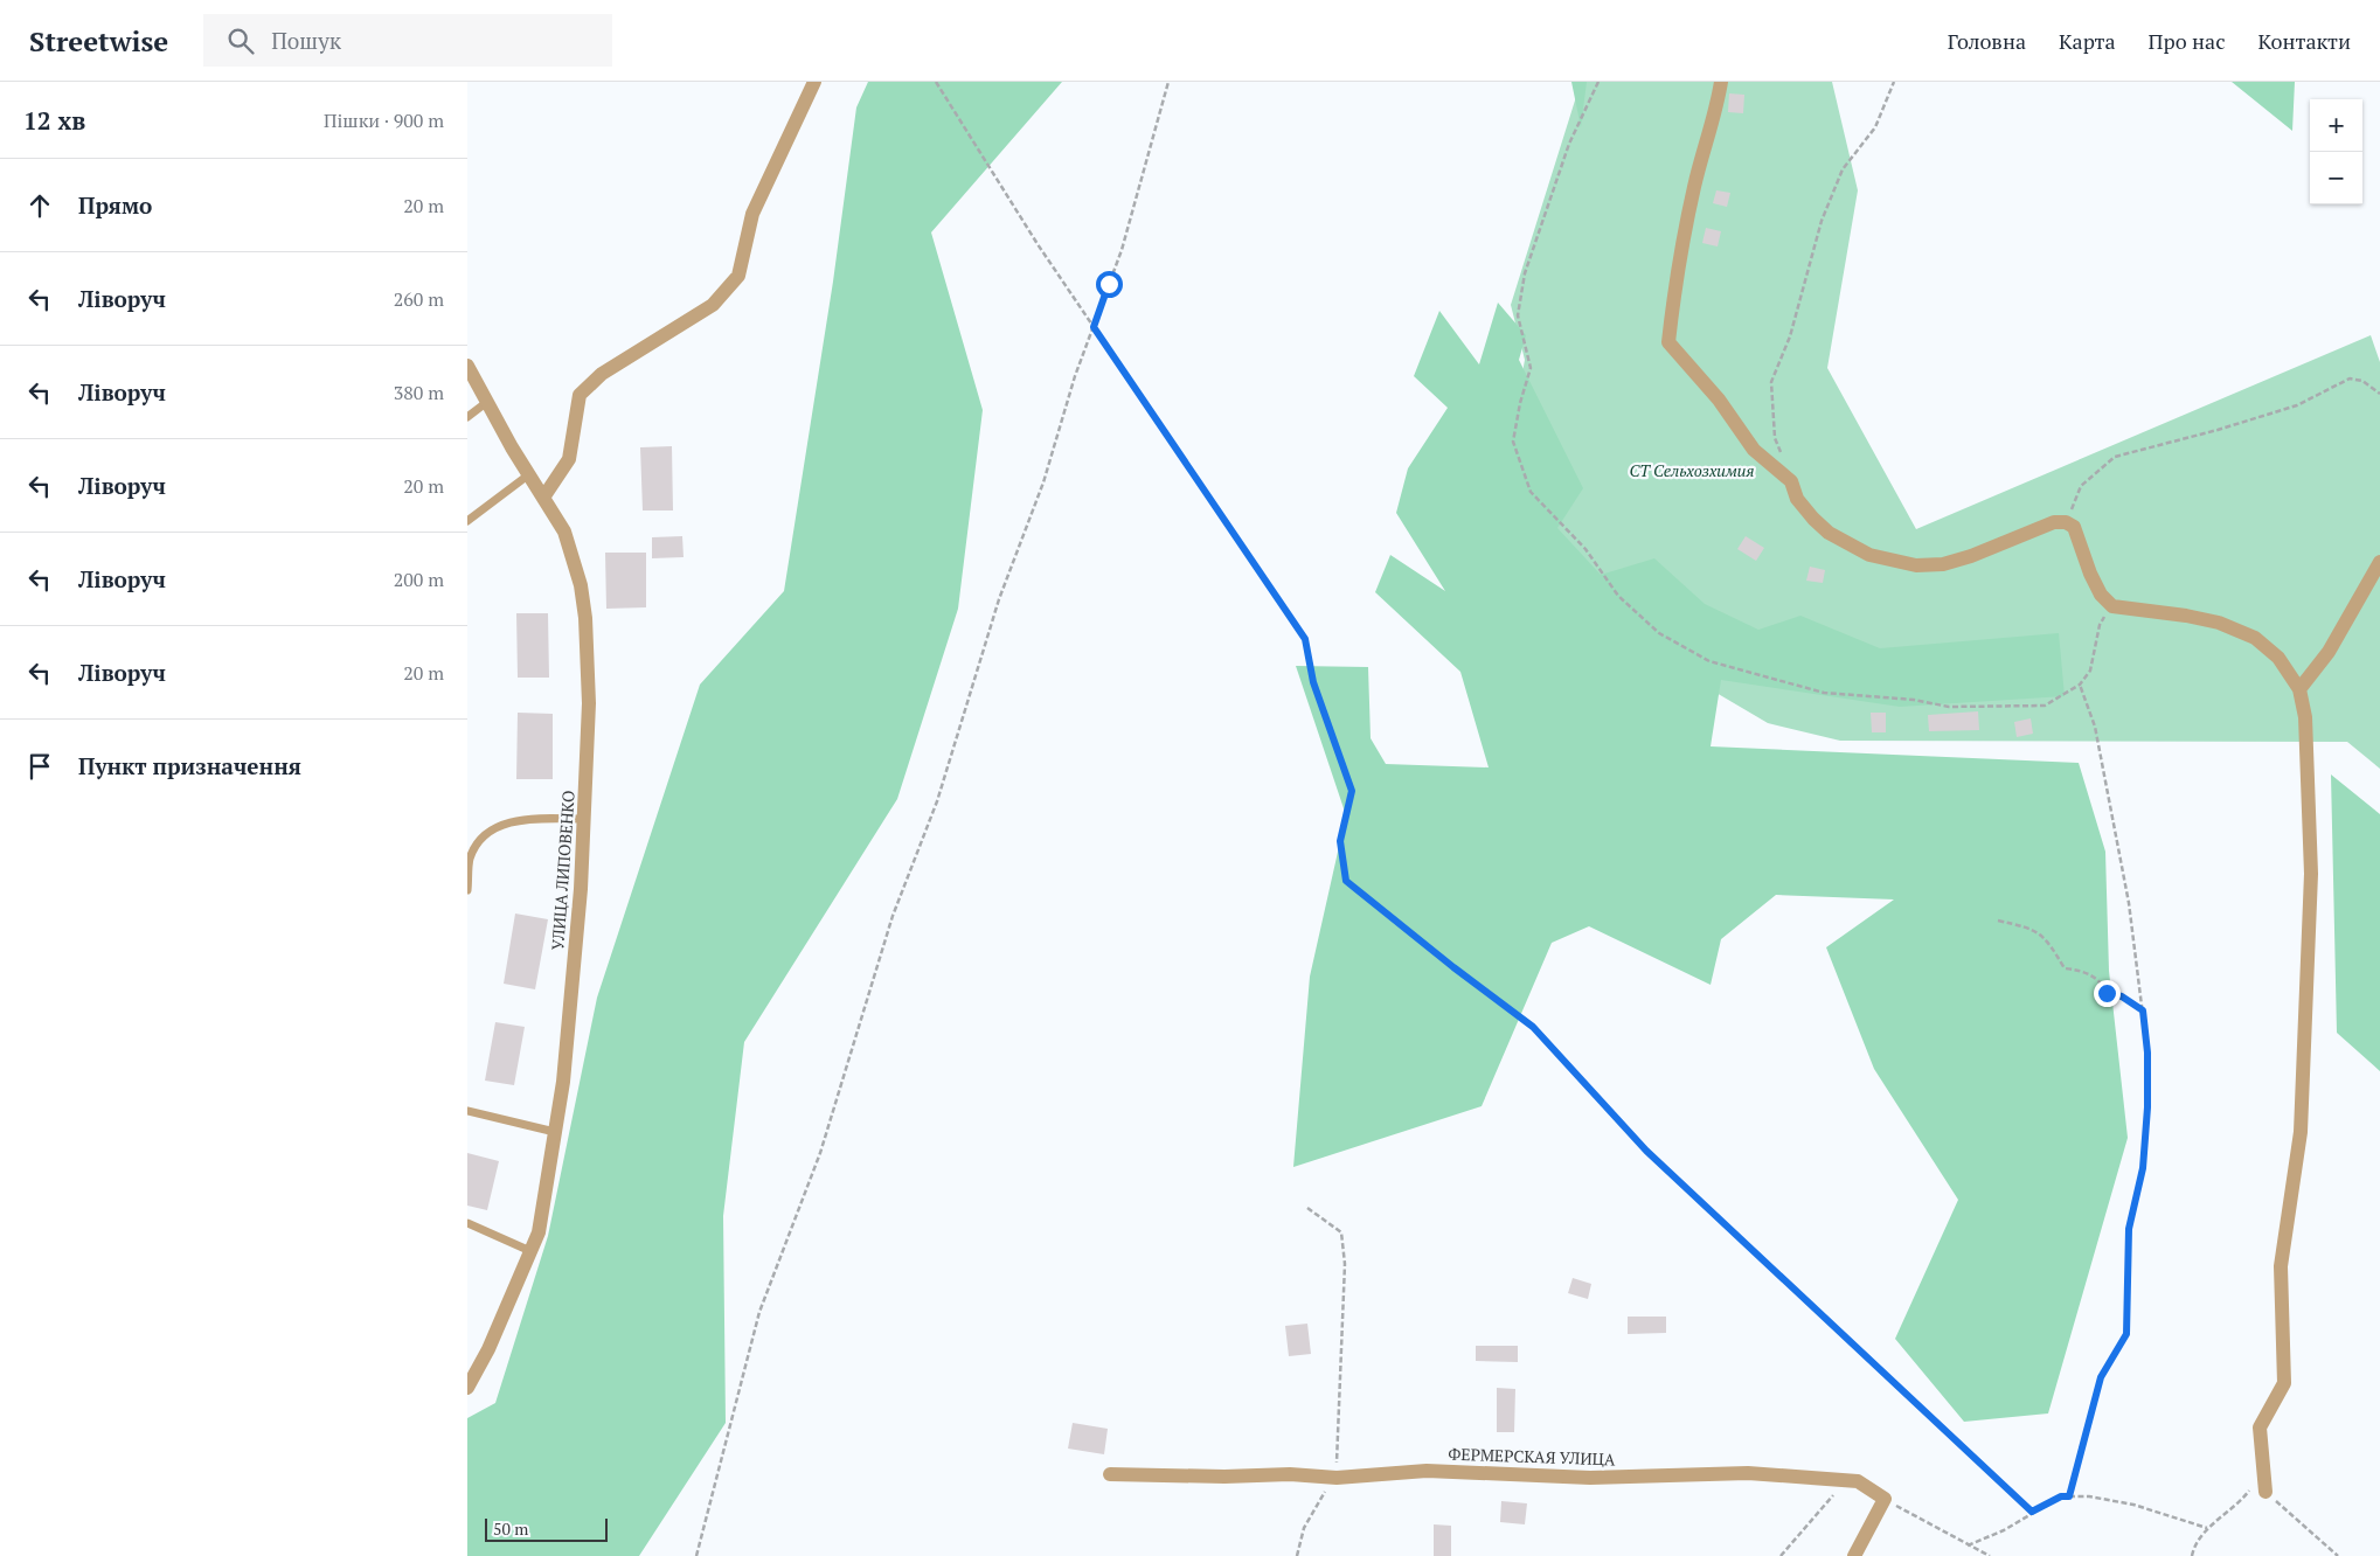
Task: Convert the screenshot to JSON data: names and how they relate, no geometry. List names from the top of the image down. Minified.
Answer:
{"streets":{"street":["УЛИЦА ЛИПОВЕНКО","ФЕРМЕРСКАЯ УЛИЦА"]},"parks":["СТ Сельхозхимия"],"scale_bar":"50 m","page":{"header":"Streetwise","search":"Пошук","nav":["Головна","Карта","Про нас","Контакти"],"heading":["12 хв","Пішки · 900 m"],"map_buttons":["+","−"],"list":[["Прямо","20 m"],["Ліворуч","260 m"],["Ліворуч","380 m"],["Ліворуч","20 m"],["Ліворуч","200 m"],["Ліворуч","20 m"],"Пункт призначення"],"scale":"50 m"}}
